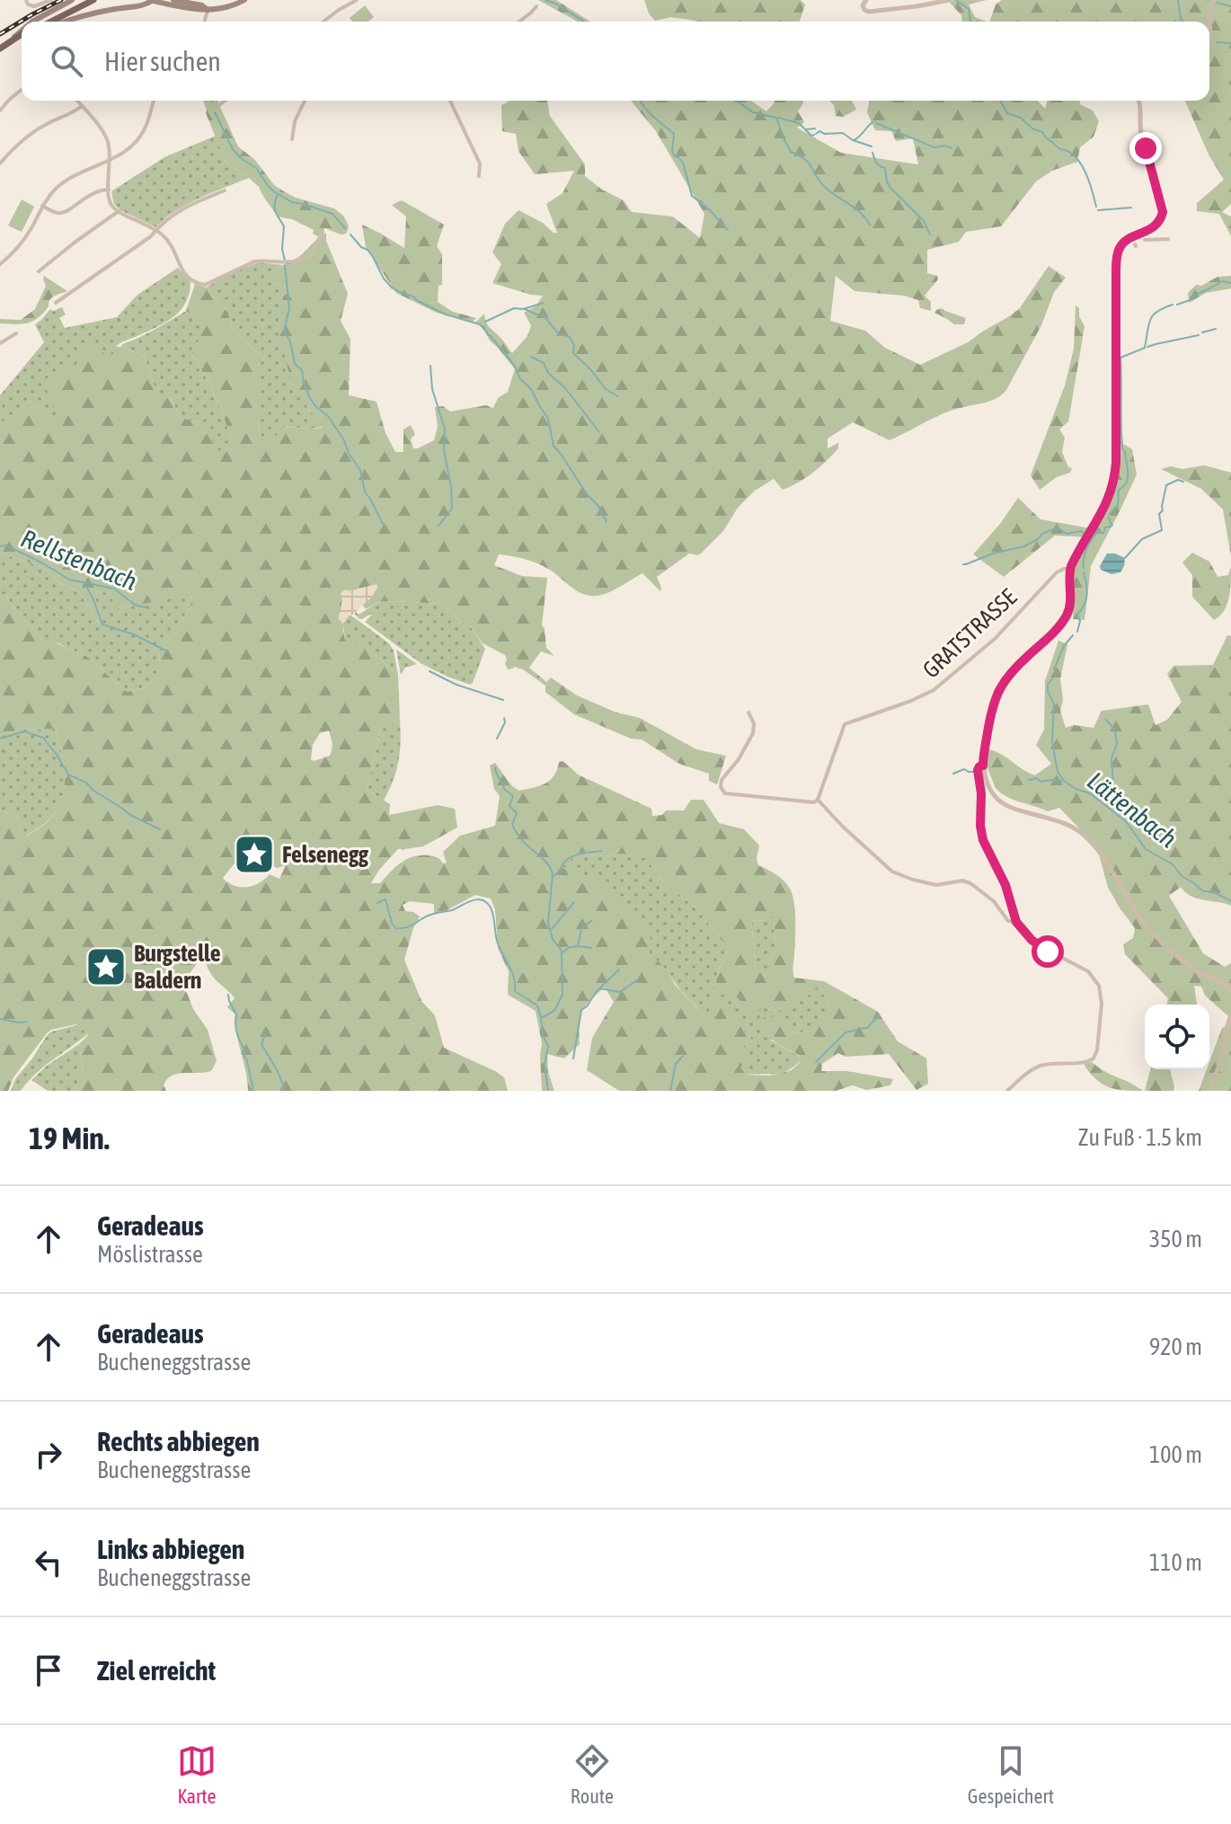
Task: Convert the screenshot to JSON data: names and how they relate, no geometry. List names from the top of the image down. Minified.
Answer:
{"streets":{"street":["GRATSTRASSE"]},"water":["Rellstenbach","Lättenbach"],"places":{"place":["Felsenegg","Burgstelle Baldern"]},"page":{"search":"Hier suchen","heading":["19 Min.","Zu Fuß · 1.5 km"],"list":[["Geradeaus","Möslistrasse","350 m"],["Geradeaus","Bucheneggstrasse","920 m"],["Rechts abbiegen","Bucheneggstrasse","100 m"],["Links abbiegen","Bucheneggstrasse","110 m"],"Ziel erreicht"],"nav":["Karte","Route","Gespeichert"]}}
